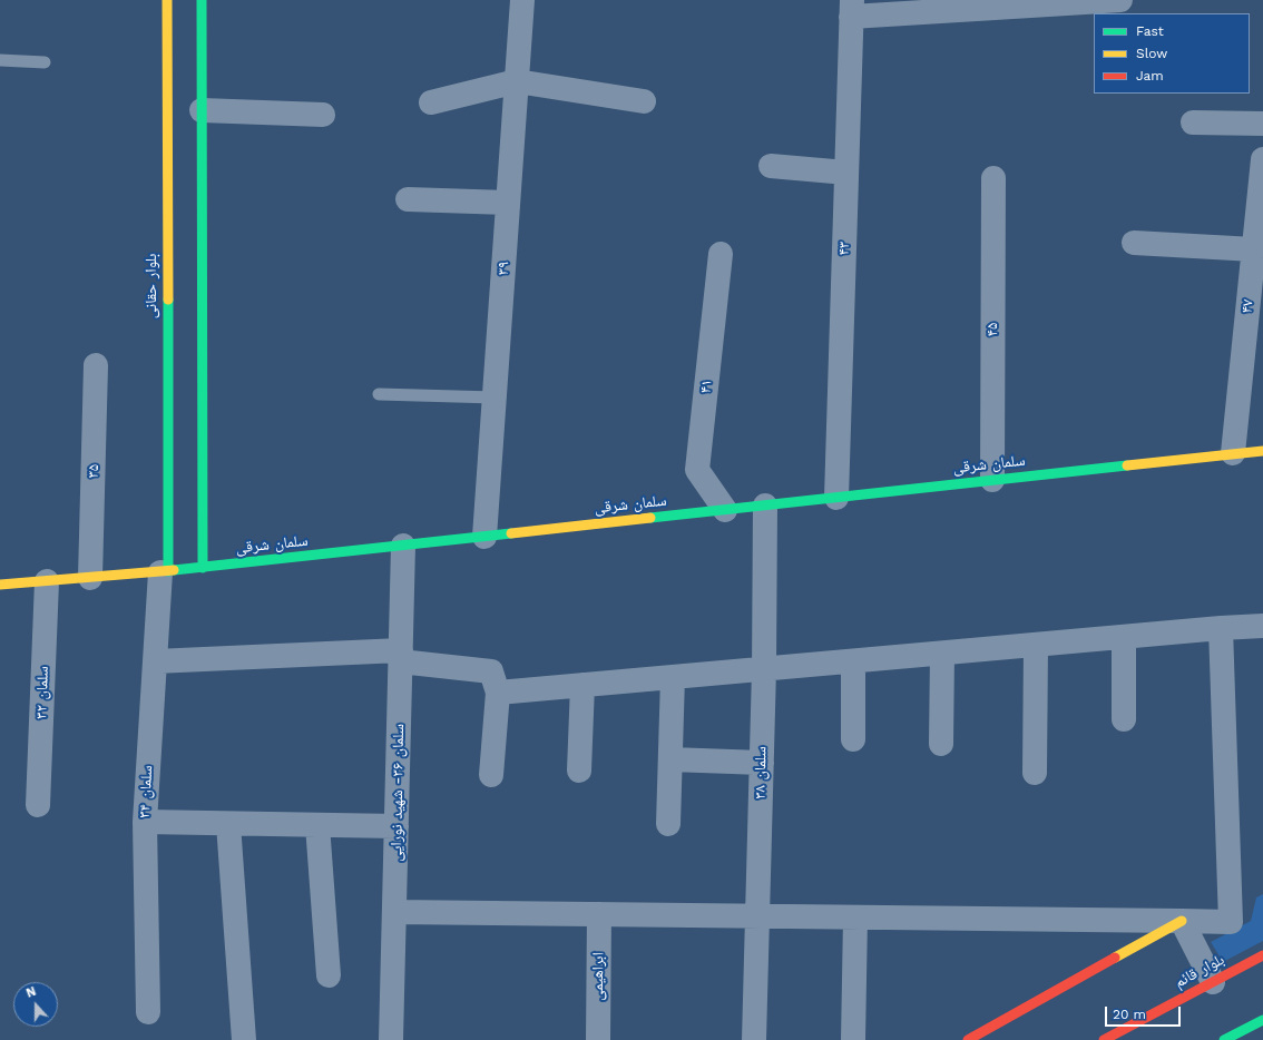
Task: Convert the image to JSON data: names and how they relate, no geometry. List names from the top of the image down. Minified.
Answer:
{"streets":{"main road":["بلوار حقانی","سلمان شرقی","بلوار قائم"],"street":["۴۳","۳۹","۴۷","۴۵","۴۱","۳۵","سلمان ۳۲","سلمان ۳۸","سلمان ۳۴","سلمان ۳۶- شهید نورایی","ابراهیمی"]},"crossings":[["۴۳","سلمان شرقی"],["۳۹","سلمان شرقی"],["بلوار حقانی","سلمان شرقی"],["بلوار حقانی","سلمان ۳۴"],["۴۷","سلمان شرقی"],["۴۵","سلمان شرقی"],["۴۱","سلمان شرقی"],["سلمان شرقی","۳۵"],["سلمان شرقی","سلمان ۳۲"],["سلمان شرقی","سلمان ۳۸"],["سلمان شرقی","سلمان ۳۴"],["سلمان شرقی","سلمان ۳۶- شهید نورایی"]],"legend":["Fast","Slow","Jam"],"scale_bar":"20 m","north":"top"}
